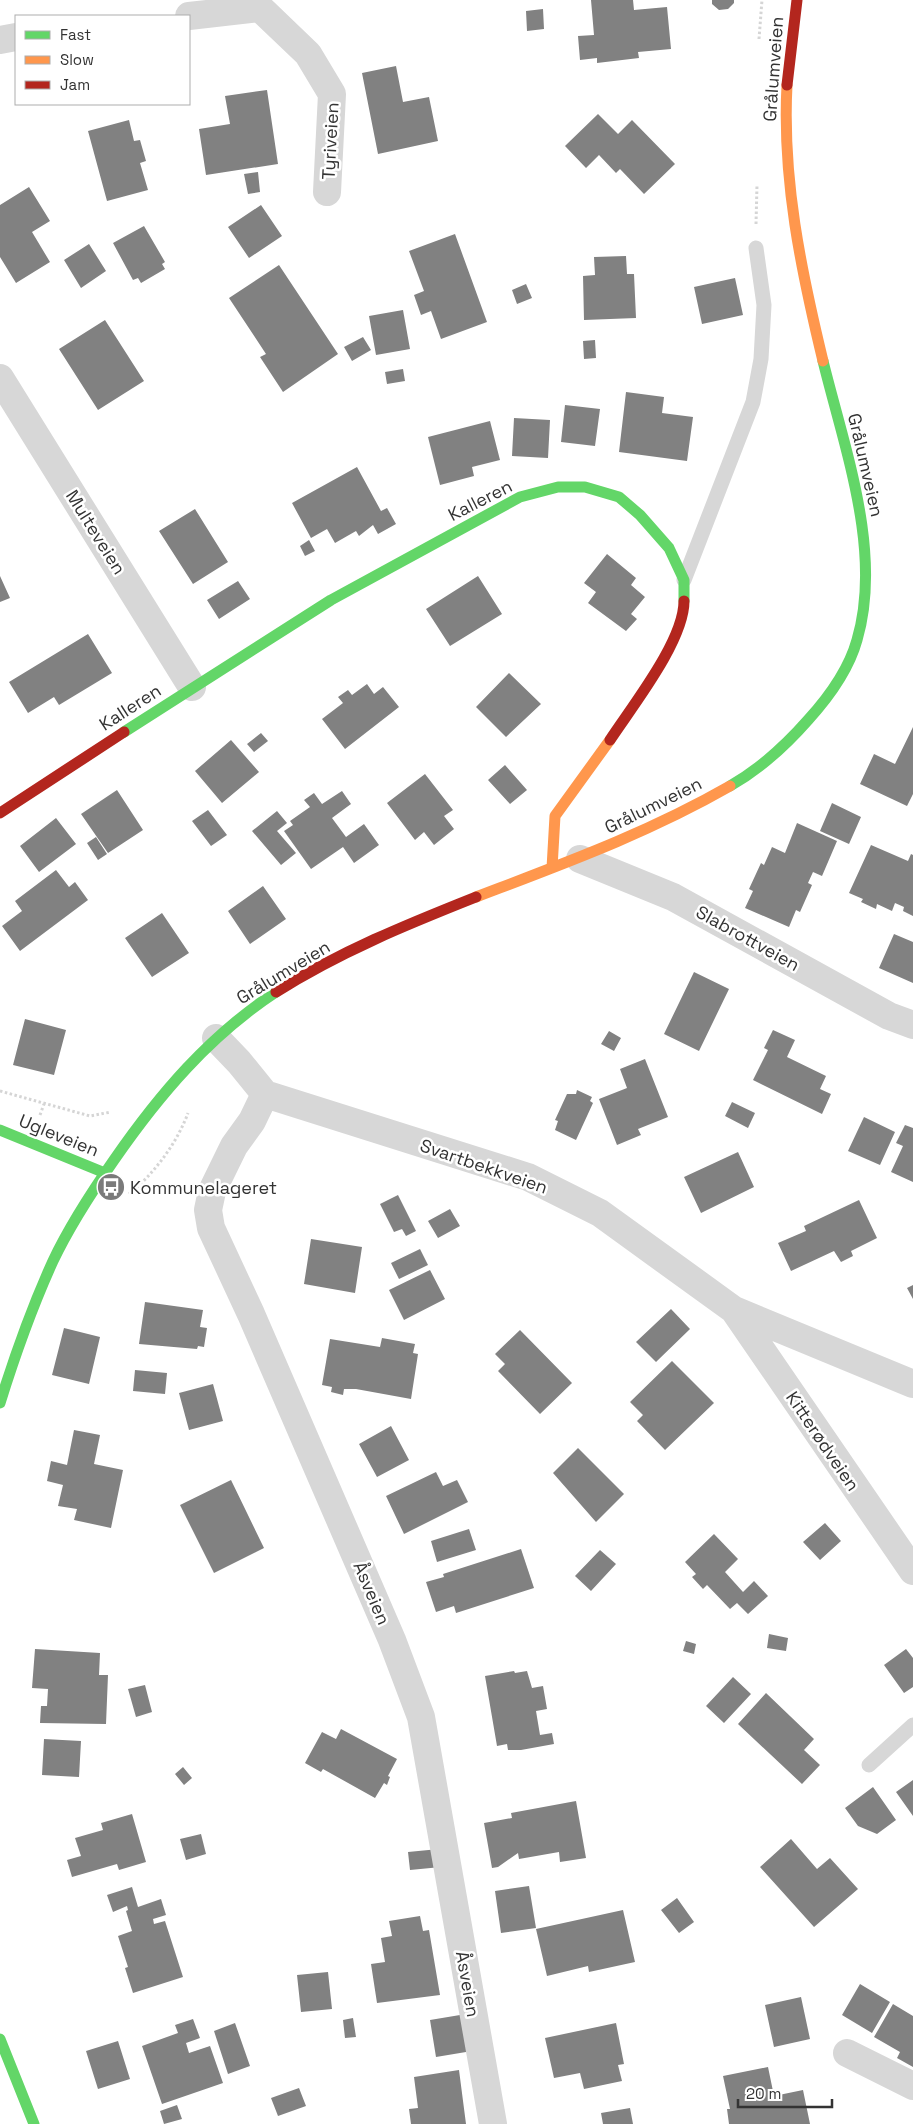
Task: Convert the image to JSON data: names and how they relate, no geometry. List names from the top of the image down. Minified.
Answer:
{"streets":{"main road":["Grålumveien","Kalleren","Ugleveien"],"street":["Tyriveien","Multeveien","Slabrottveien","Svartbekkveien","Kitterødveien","Åsveien"]},"crossings":[["Grålumveien","Kalleren"],["Grålumveien","Slabrottveien"],["Grålumveien","Ugleveien"],["Kalleren","Multeveien"],["Svartbekkveien","Kitterødveien"],["Svartbekkveien","Åsveien"]],"places":{"bus stop":["Kommunelageret"]},"legend":["Fast","Slow","Jam"],"scale_bar":"20 m"}
